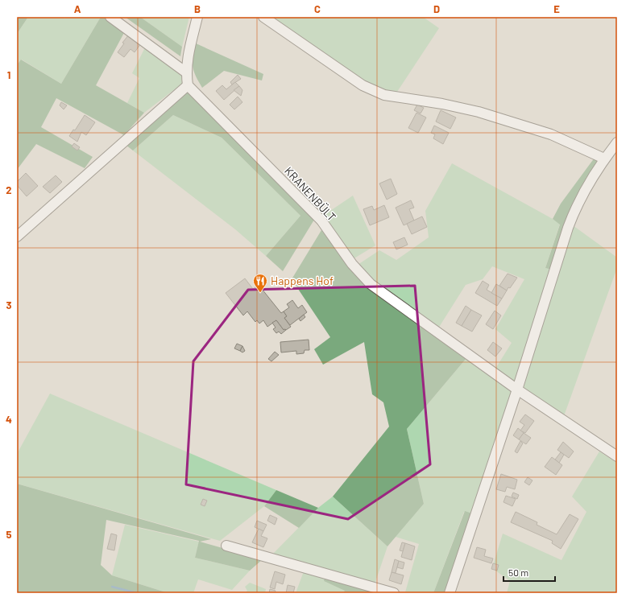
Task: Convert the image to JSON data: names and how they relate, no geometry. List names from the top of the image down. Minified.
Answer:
{"streets":{"street":["KRANENBÜLT"]},"places":{"restaurant":["Happens Hof"]},"scale_bar":"50 m","grid":{"columns":["A","B","C","D","E"],"rows":["1","2","3","4","5"]}}
